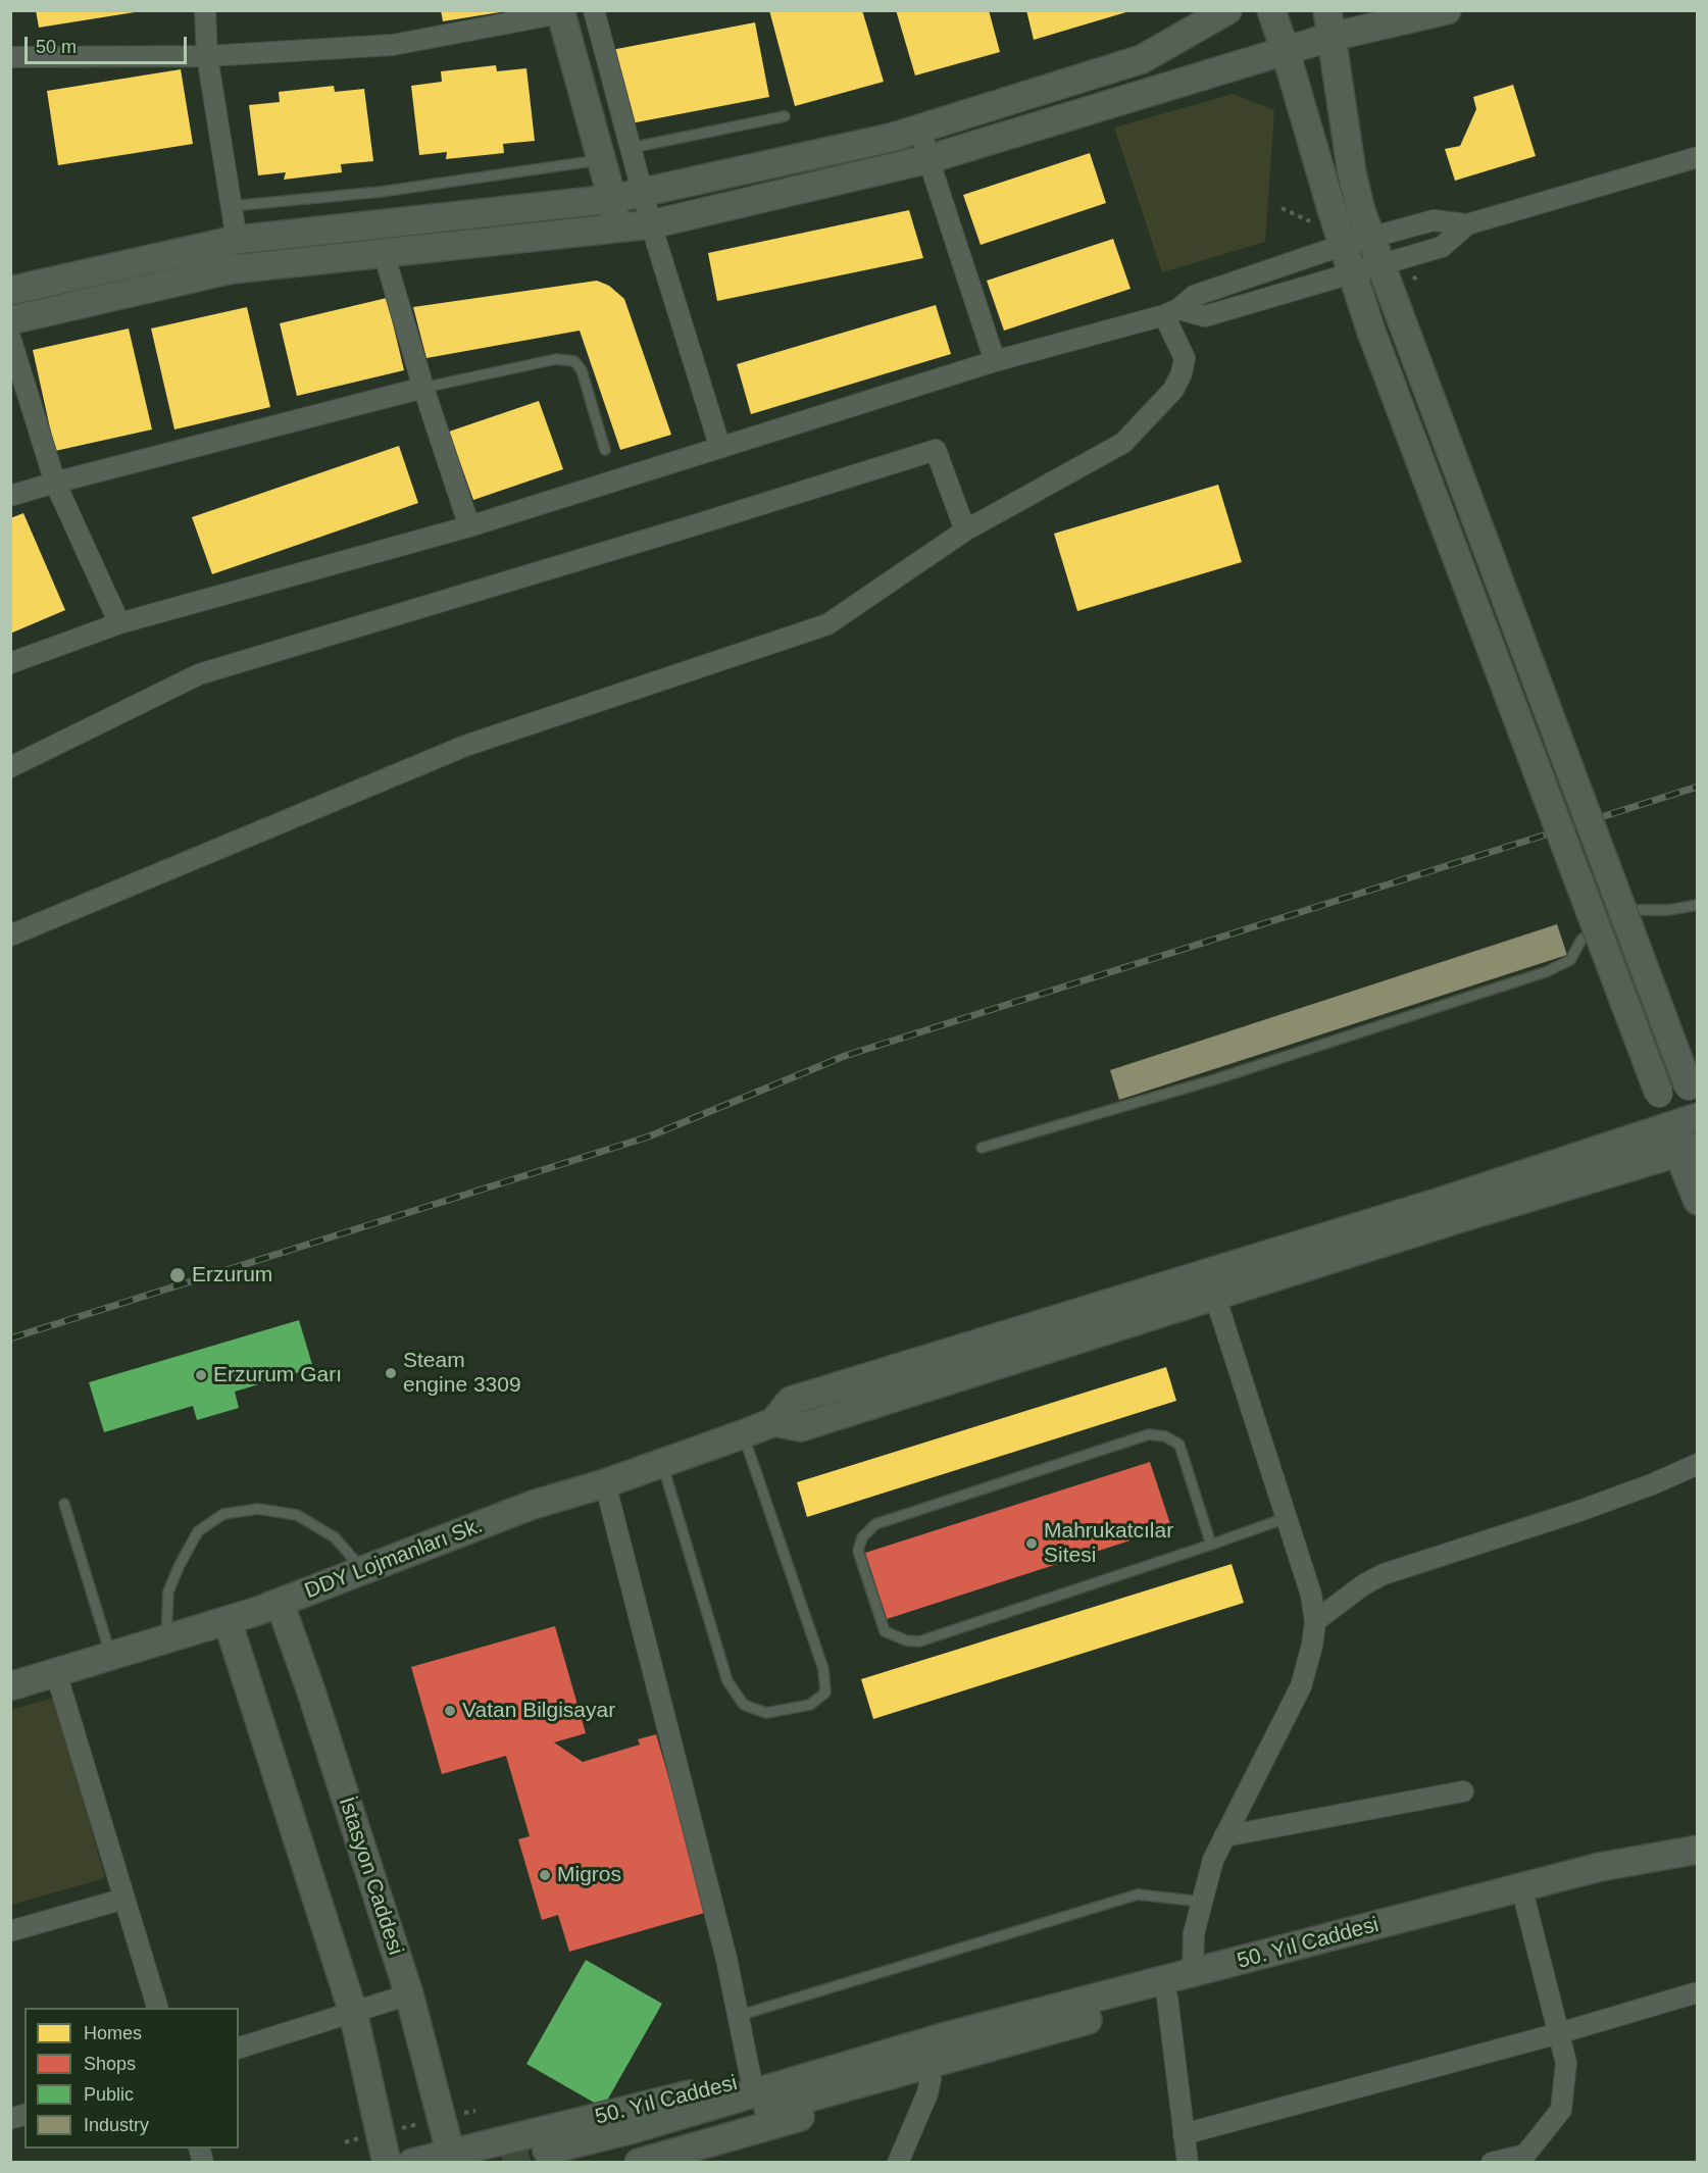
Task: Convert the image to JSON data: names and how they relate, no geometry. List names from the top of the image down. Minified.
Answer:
{"streets":{"street":["DDY Lojmanları Sk.","İstasyon Caddesi","50. Yıl Caddesi"]},"crossings":[["DDY Lojmanları Sk.","İstasyon Caddesi"],["İstasyon Caddesi","50. Yıl Caddesi"]],"places":["Erzurum","Steam engine 3309","Erzurum Garı","Mahrukatcılar Sitesi","Vatan Bilgisayar","Migros"],"legend":["Homes","Shops","Public","Industry"],"scale_bar":"50 m"}
